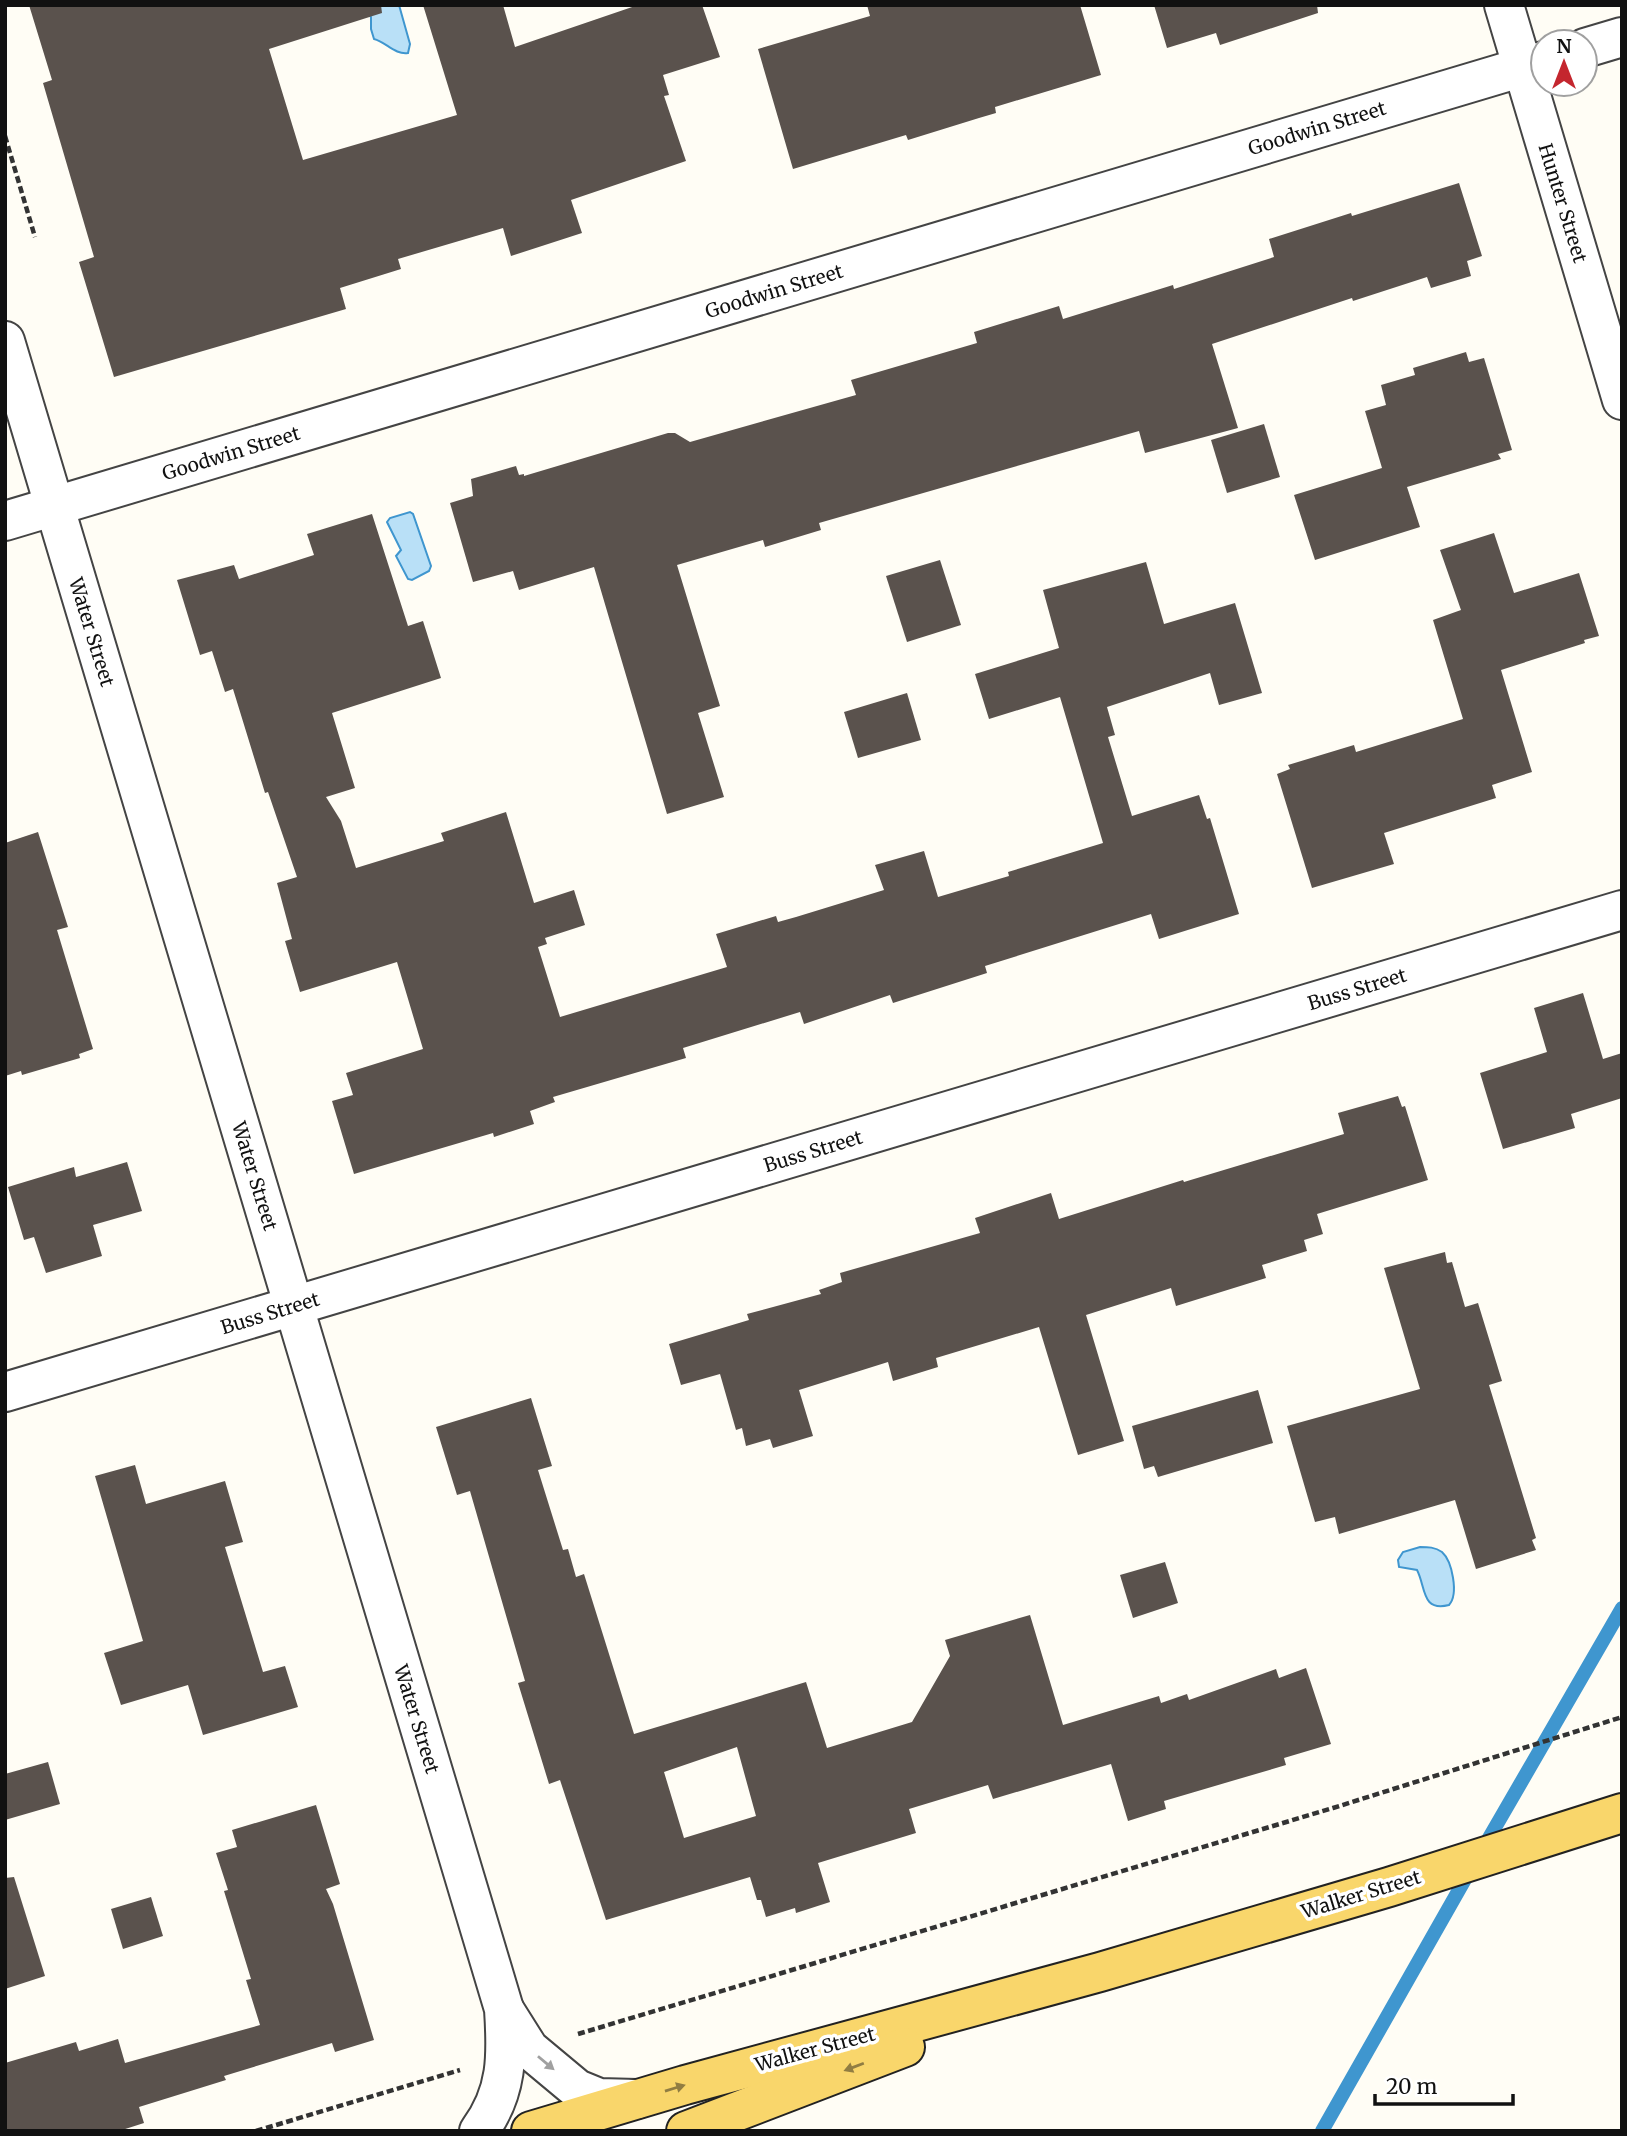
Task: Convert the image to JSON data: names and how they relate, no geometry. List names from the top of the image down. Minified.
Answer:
{"streets":{"main road":["Walker Street"],"street":["Goodwin Street","Hunter Street","Water Street","Buss Street"]},"crossings":[["Goodwin Street","Water Street"],["Water Street","Buss Street"],["Water Street","Walker Street"]],"scale_bar":"20 m","north":"top"}
